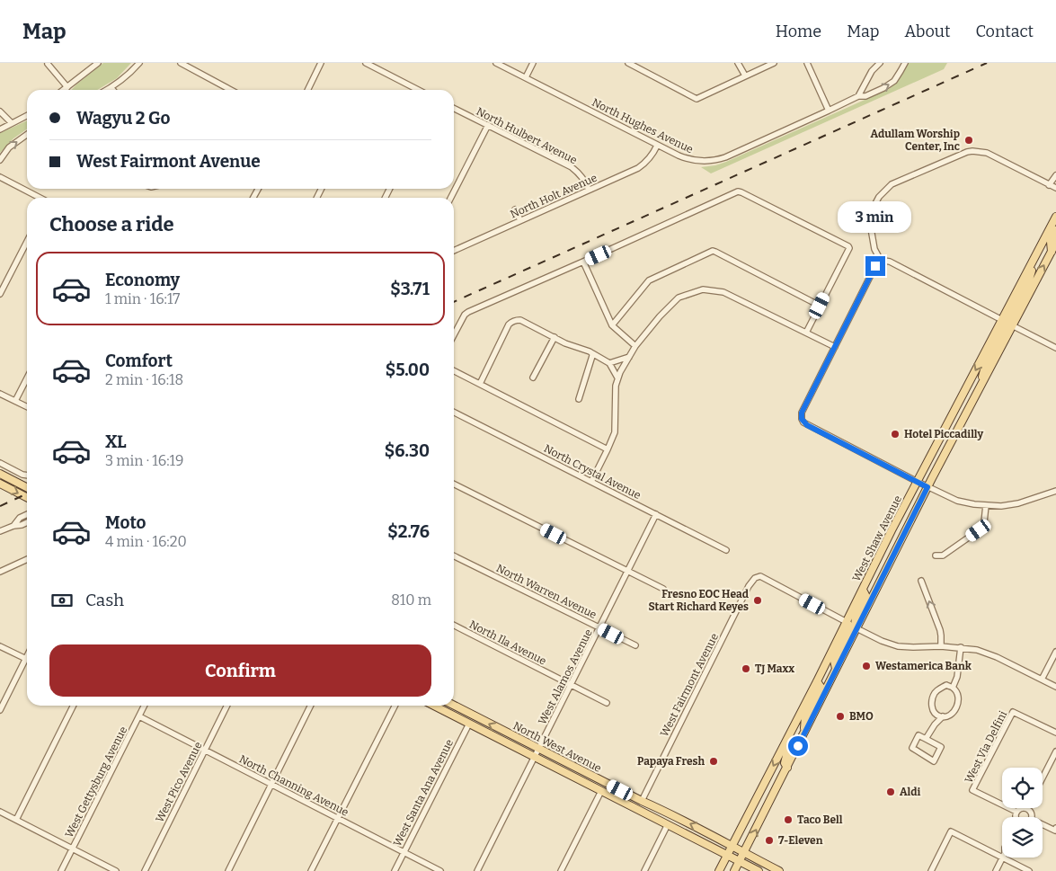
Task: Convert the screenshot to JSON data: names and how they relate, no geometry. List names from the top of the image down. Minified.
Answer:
{"streets":{"main road":["West Shaw Avenue","North West Avenue"],"street":["North Hughes Avenue","North Hulbert Avenue","North Holt Avenue","North Crystal Avenue","North Warren Avenue","North Ila Avenue","West Alamos Avenue","West Fairmont Avenue","West Via Delfini","West Gettysburg Avenue","West Pico Avenue","North Channing Avenue","West Santa Ana Avenue"]},"crossings":[["North Hughes Avenue","North Holt Avenue"],["North Hulbert Avenue","North Holt Avenue"],["North Crystal Avenue","West Alamos Avenue"],["West Shaw Avenue","West Fairmont Avenue"],["West Shaw Avenue","North West Avenue"],["North Warren Avenue","West Alamos Avenue"],["North Ila Avenue","West Alamos Avenue"],["West Alamos Avenue","North West Avenue"],["West Fairmont Avenue","North West Avenue"],["North West Avenue","West Santa Ana Avenue"],["West Gettysburg Avenue","North Channing Avenue"],["West Pico Avenue","North Channing Avenue"],["North Channing Avenue","West Santa Ana Avenue"]],"places":["Adullam Worship Center, Inc","Hotel Piccadilly","Fresno EOC Head Start Richard Keyes","Westamerica Bank","TJ Maxx","BMO","Papaya Fresh","Aldi","Taco Bell","7-Eleven"],"page":{"header":"Map","nav":["Home","Map","About","Contact"],"banner":["Wagyu 2 Go","West Fairmont Avenue"],"heading":"Choose a ride","bubble":"3 min","list":[{"name":"Economy","note":"1 min · 16:17","value":"$3.71"},{"name":"Comfort","note":"2 min · 16:18","value":"$5.00"},{"name":"XL","note":"3 min · 16:19","value":"$6.30"},{"name":"Moto","note":"4 min · 16:20","value":"$2.76"}],"pay":["Cash","810 m"],"buttons":"Confirm"}}
